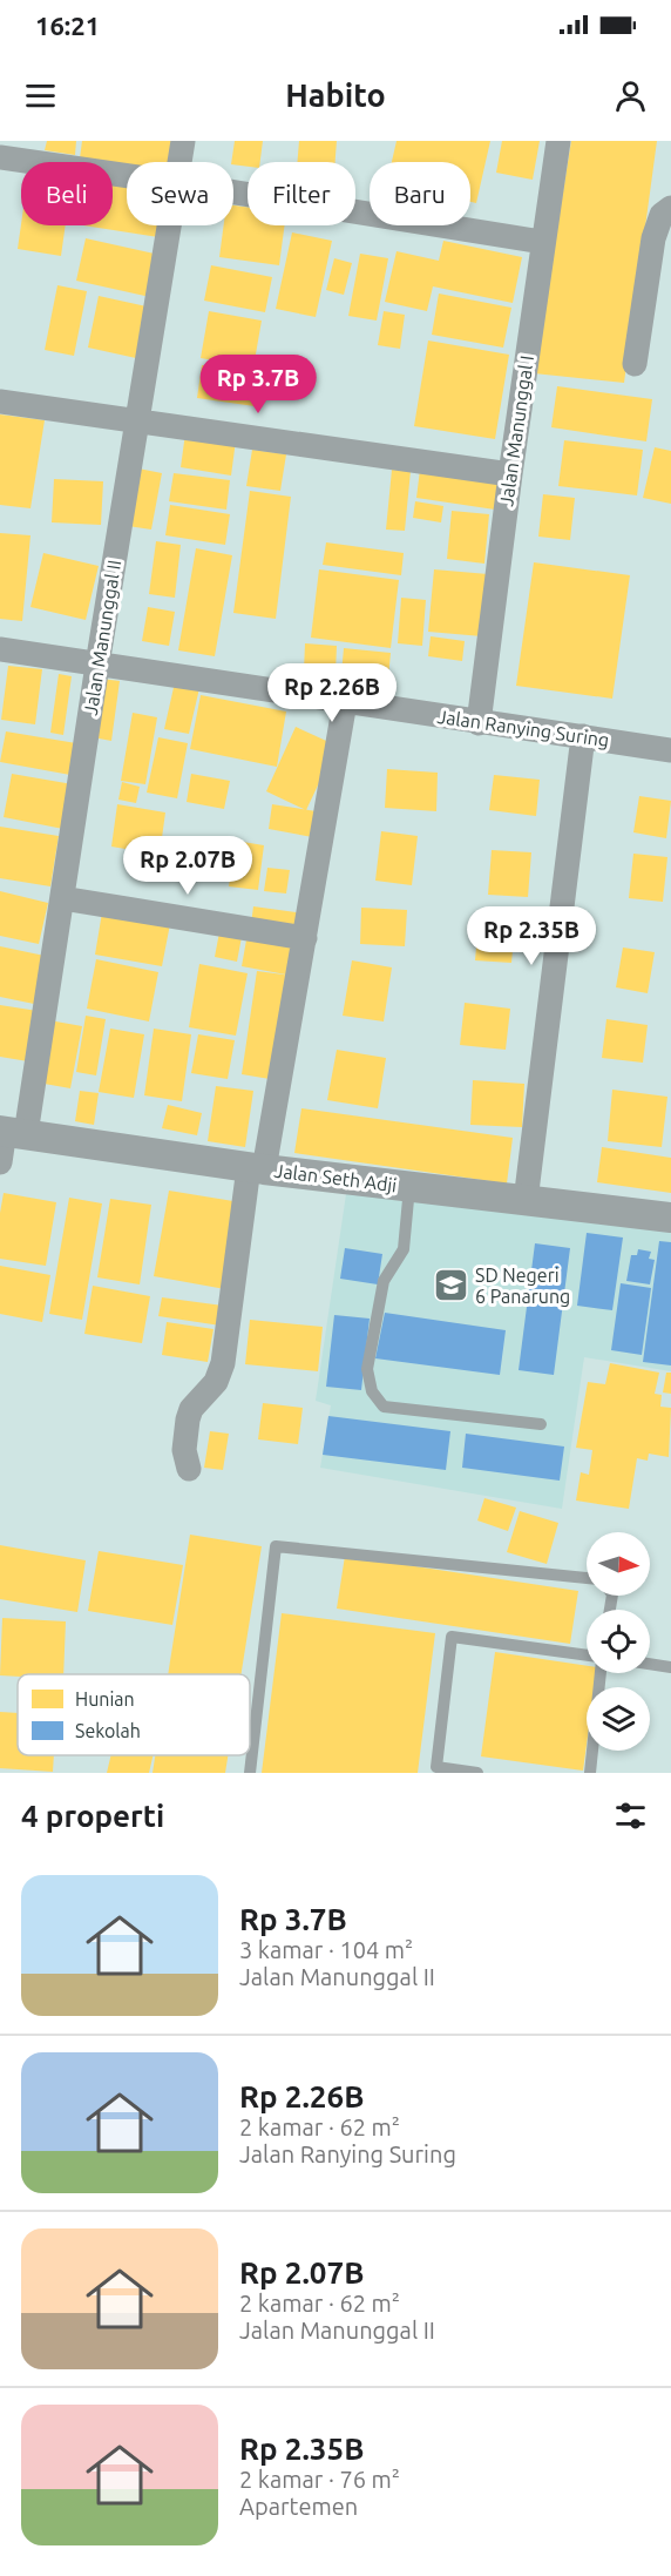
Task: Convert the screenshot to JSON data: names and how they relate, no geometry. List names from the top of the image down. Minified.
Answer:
{"streets":{"street":["Jalan Manunggal I","Jalan Manunggal II","Jalan Ranying Suring","Jalan Seth Adji"]},"crossings":[["Jalan Manunggal I","Jalan Ranying Suring"],["Jalan Manunggal II","Jalan Ranying Suring"],["Jalan Manunggal II","Jalan Seth Adji"]],"places":{"school or university":["SD Negeri 6 Panarung"]},"legend":["Hunian","Sekolah"],"north":"right","page":{"status":"16:21","header":"Habito","chip":["Beli","Sewa","Filter","Baru"],"price":["Rp 3.7B","Rp 2.26B","Rp 2.07B","Rp 2.35B"],"heading":"4 properti","list":[{"name":"Rp 3.7B","note":"3 kamar · 104 m² · Jalan Manunggal II"},{"name":"Rp 2.26B","note":"2 kamar · 62 m² · Jalan Ranying Suring"},{"name":"Rp 2.07B","note":"2 kamar · 62 m² · Jalan Manunggal II"},{"name":"Rp 2.35B","note":"2 kamar · 76 m² · Apartemen"}]}}
